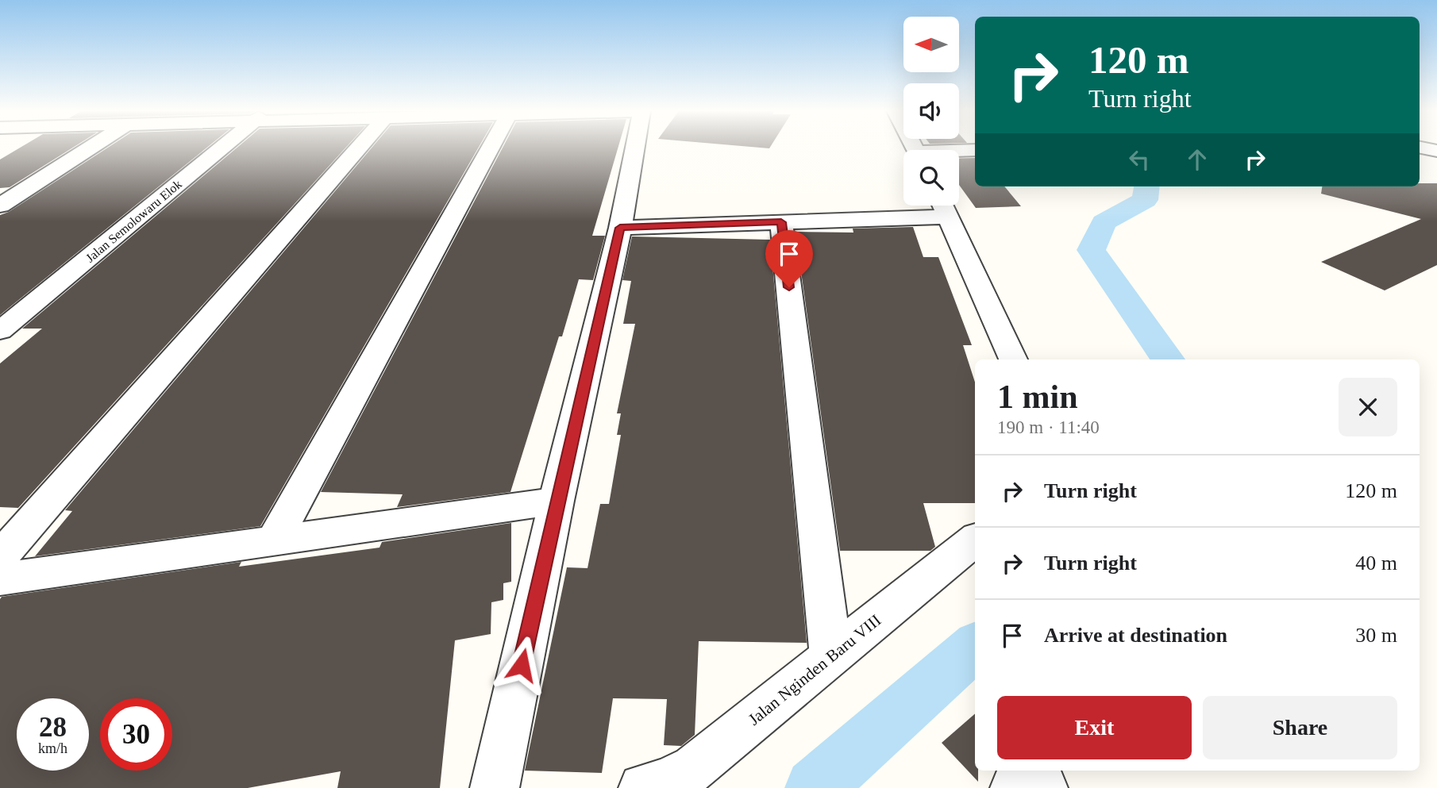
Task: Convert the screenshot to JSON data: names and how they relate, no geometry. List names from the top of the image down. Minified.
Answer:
{"streets":{"street":["Jalan Semolowaru Elok","Jalan Nginden Baru VIII"]},"north":"left","page":{"turn":["120 m","Turn right"],"heading":["1 min","190 m · 11:40"],"list":[{"name":"Turn right","value":"120 m"},{"name":"Turn right","value":"40 m"},{"name":"Arrive at destination","value":"30 m"}],"buttons":["Exit","Share"],"speed":"28 km/h","limit":"30"}}
